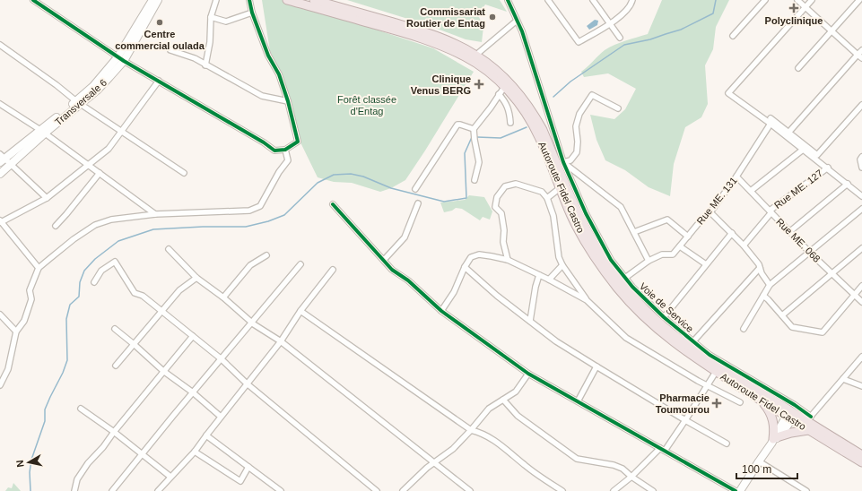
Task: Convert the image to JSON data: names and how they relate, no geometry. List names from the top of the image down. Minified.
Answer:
{"streets":{"highway":["Autoroute Fidel Castro"],"main road":["Transversale 6"],"street":["Rue ME. 127","Rue ME. 131","Rue ME. 068","Voie de Service"]},"crossings":[["Autoroute Fidel Castro","Voie de Service"],["Rue ME. 127","Rue ME. 068"],["Rue ME. 131","Rue ME. 068"],["Rue ME. 131","Voie de Service"]],"parks":["Forêt classée d'Entag"],"places":{"health":["Polyclinique","Clinique Venus BERG","Pharmacie Toumourou"],"other":["Commissariat Routier de Entag","Centre commercial oulada"]},"scale_bar":"100 m","north":"left"}
